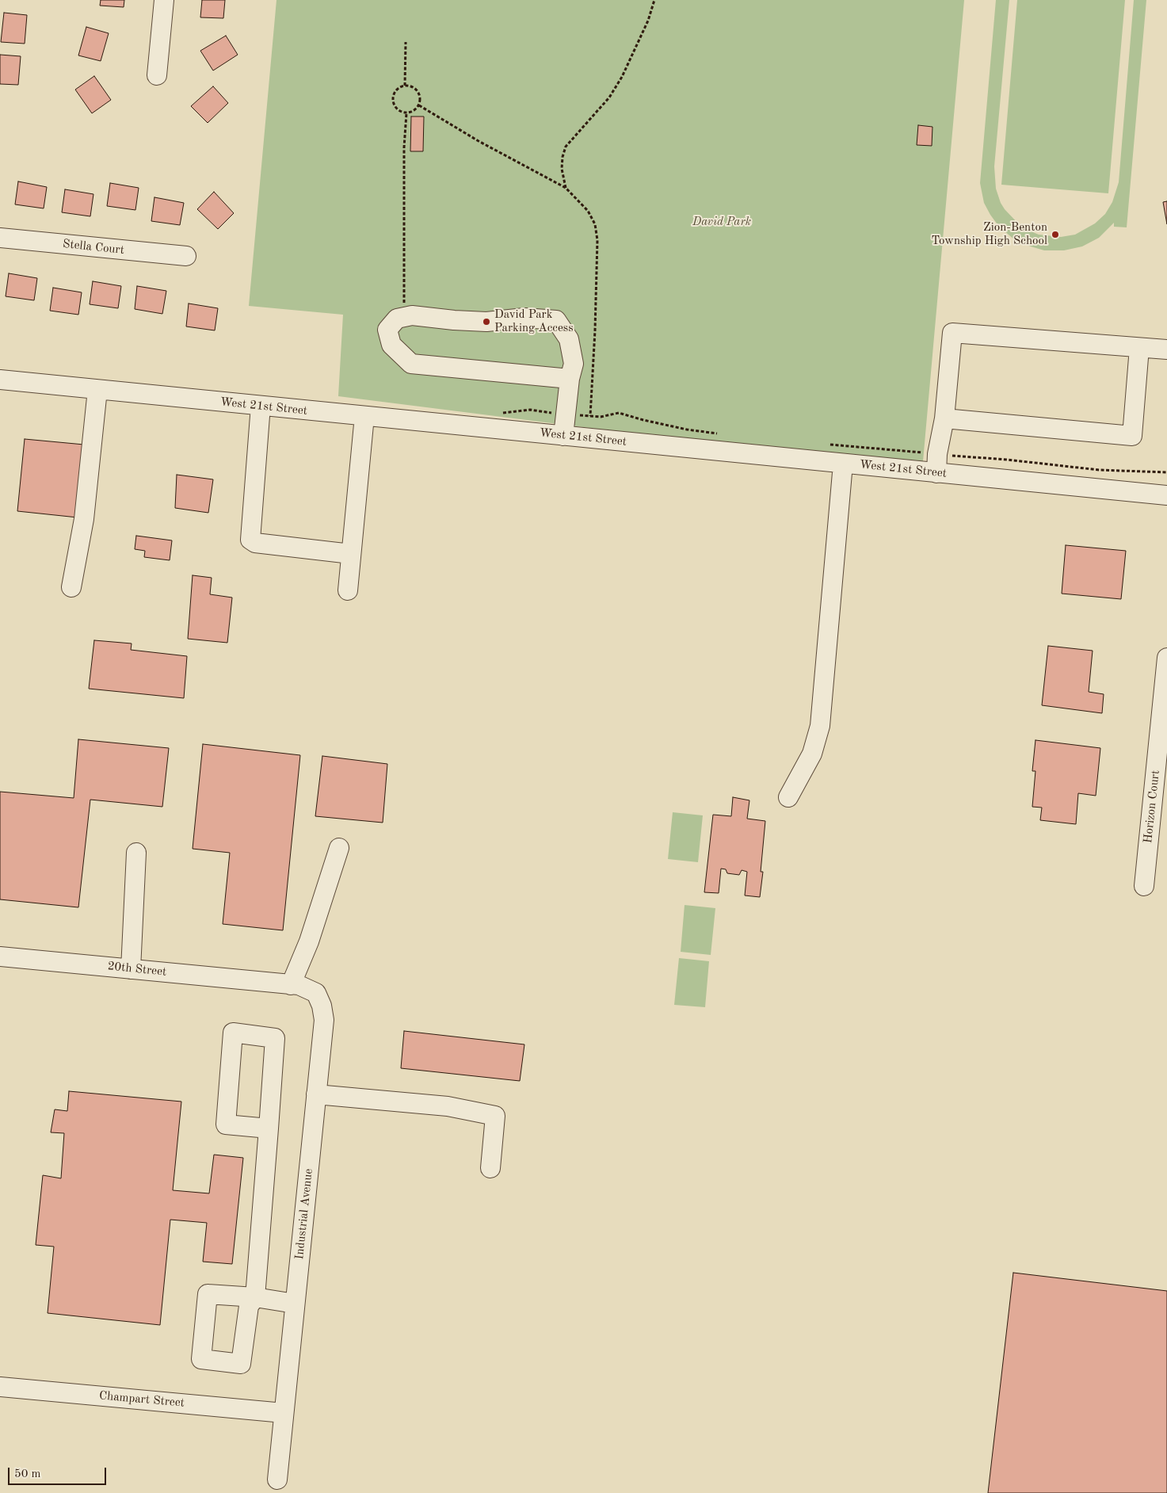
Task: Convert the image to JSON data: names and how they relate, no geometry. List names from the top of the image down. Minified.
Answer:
{"streets":{"street":["Stella Court","West 21st Street","Horizon Court","20th Street","Industrial Avenue","Champart Street"]},"crossings":[["20th Street","Industrial Avenue"],["Industrial Avenue","Champart Street"]],"parks":["David Park"],"places":["Zion-Benton Township High School","David Park Parking Access"],"scale_bar":"50 m"}
